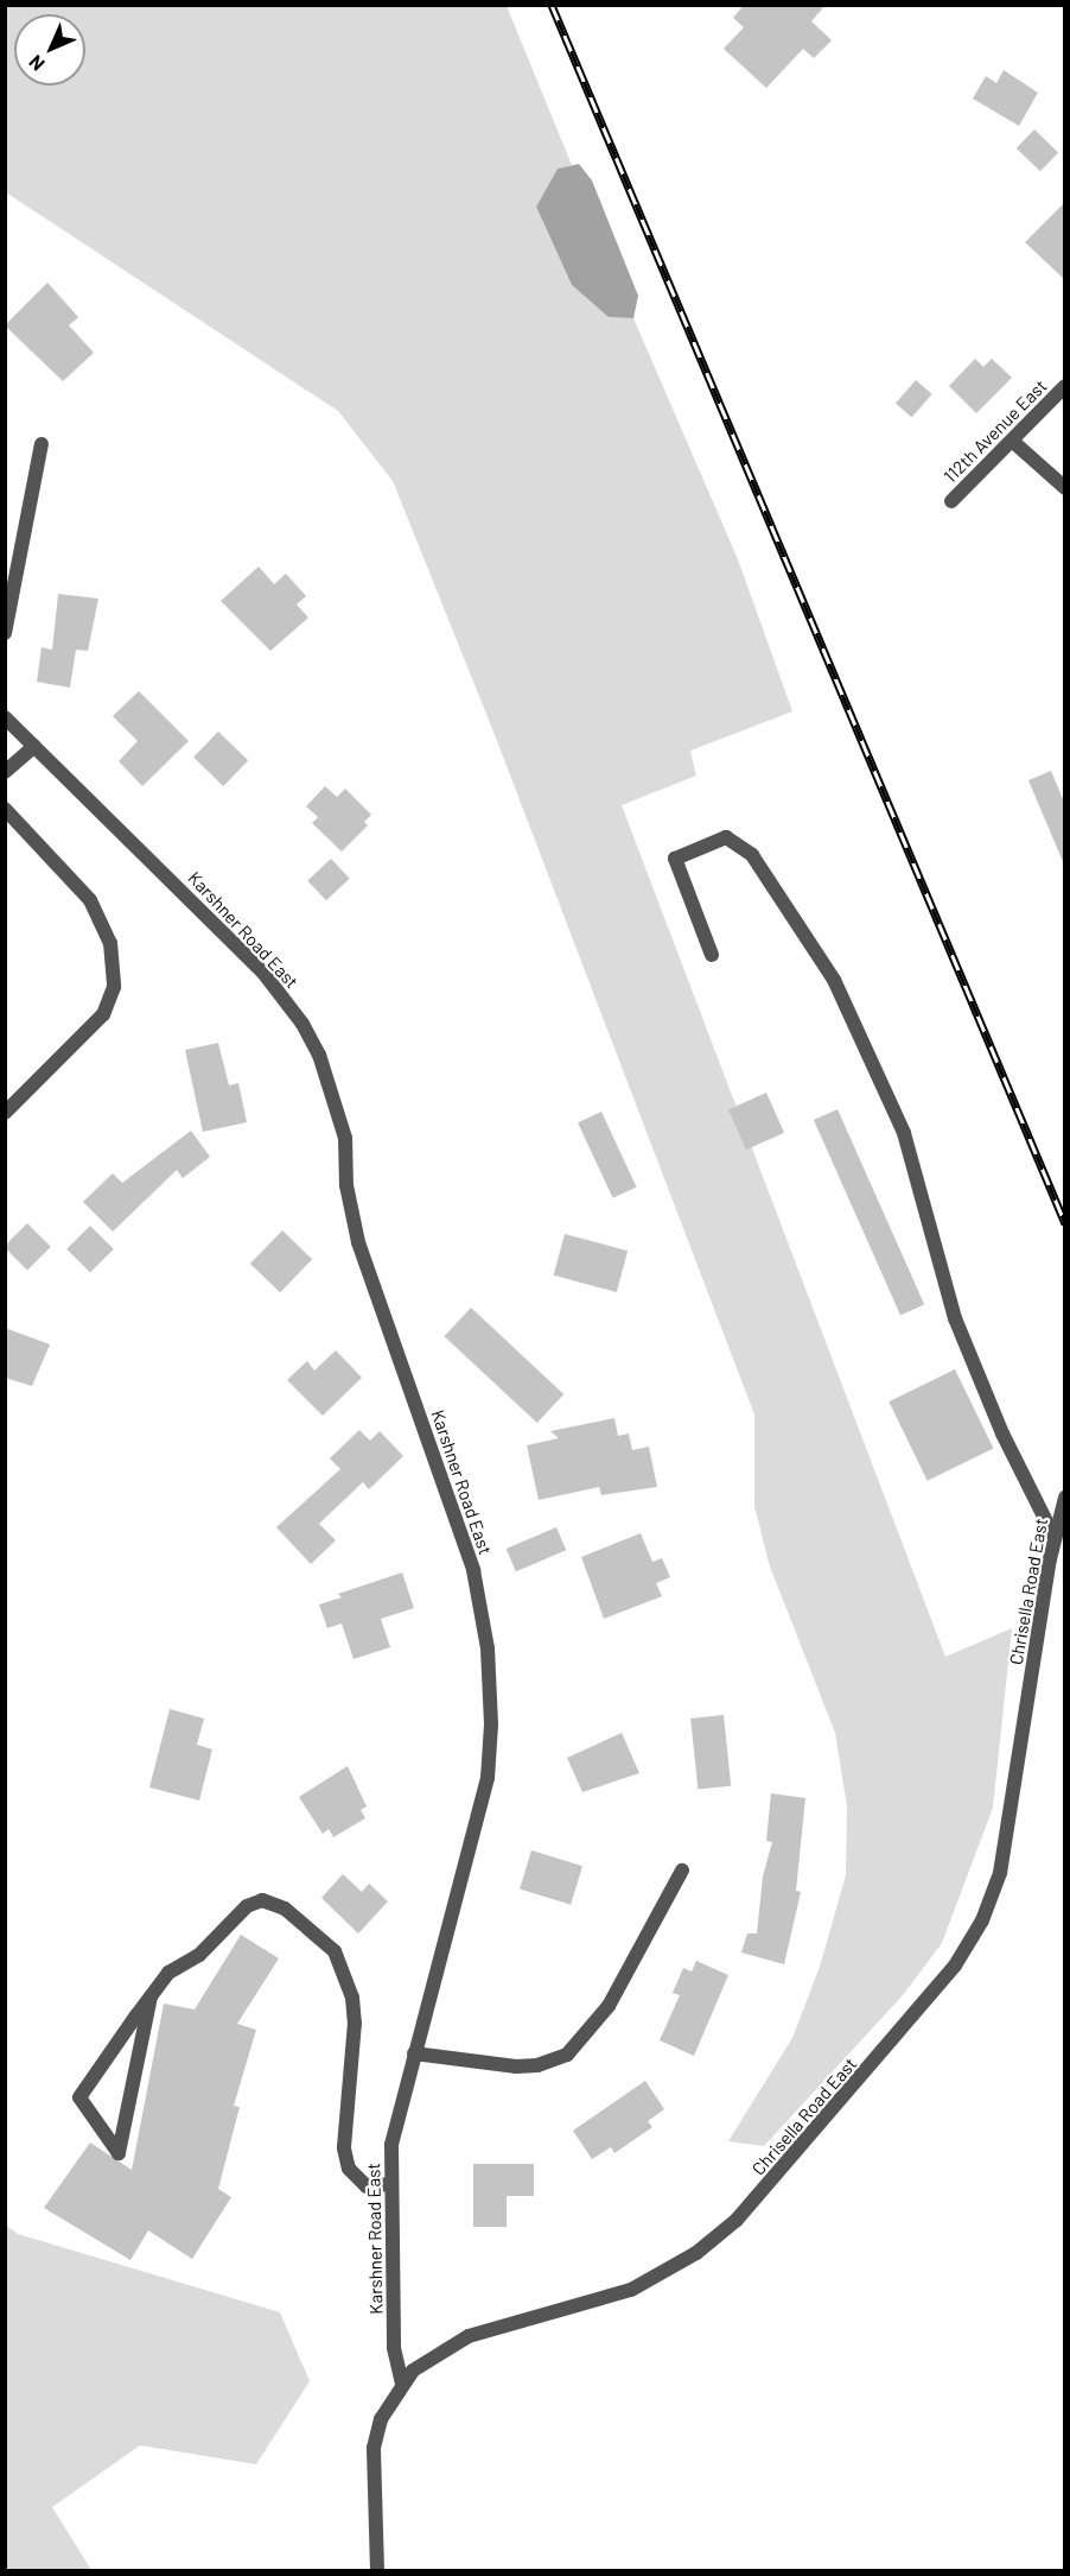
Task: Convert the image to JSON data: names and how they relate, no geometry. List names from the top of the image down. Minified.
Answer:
{"streets":{"street":["112th Avenue East","Karshner Road East","Chrisella Road East"]},"crossings":[["Karshner Road East","Chrisella Road East"]],"north":"bottom left"}
